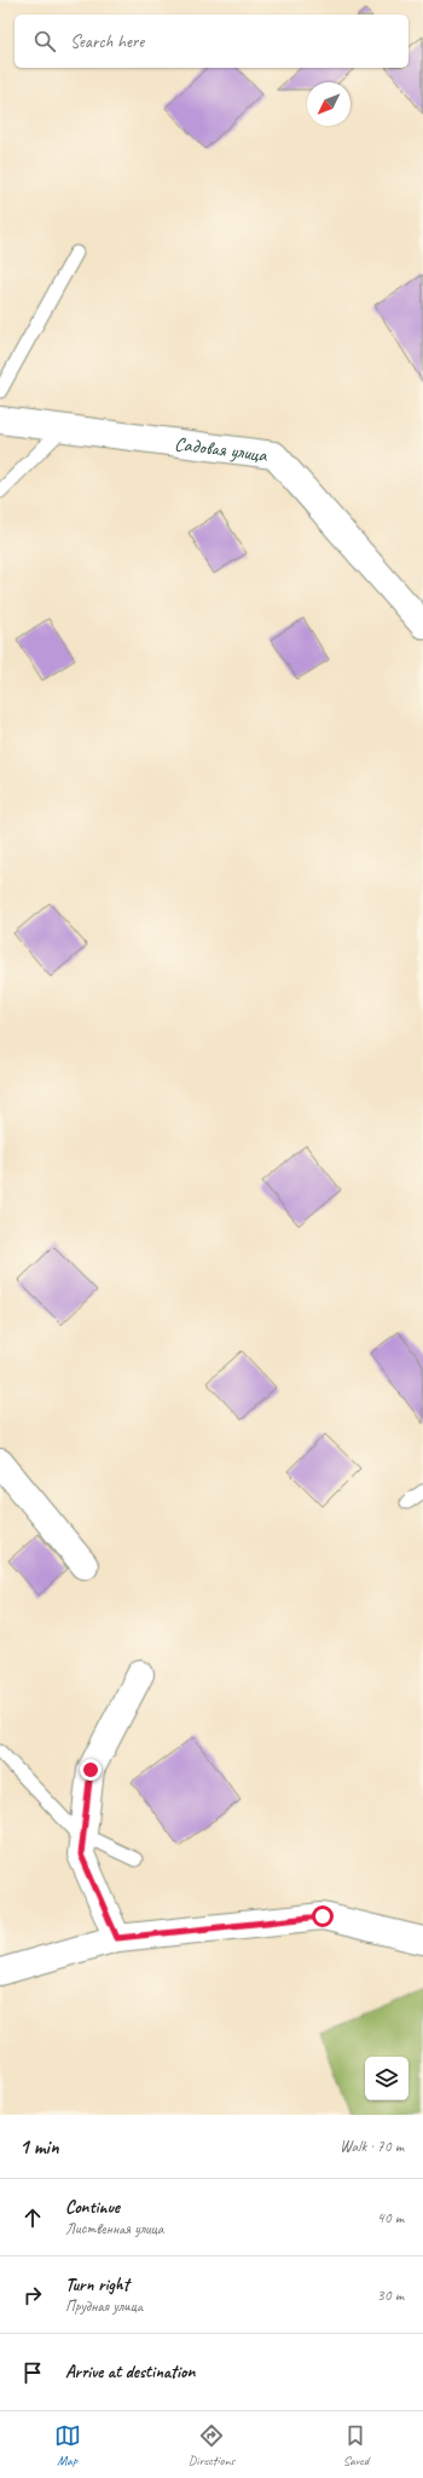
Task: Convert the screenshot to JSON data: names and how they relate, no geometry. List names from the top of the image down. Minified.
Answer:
{"streets":{"street":["Садовая улица"]},"north":"bottom left","page":{"search":"Search here","heading":["1 min","Walk · 70 m"],"list":[["Continue","Лиственная улица","40 m"],["Turn right","Прудная улица","30 m"],"Arrive at destination"],"nav":["Map","Directions","Saved"]}}
